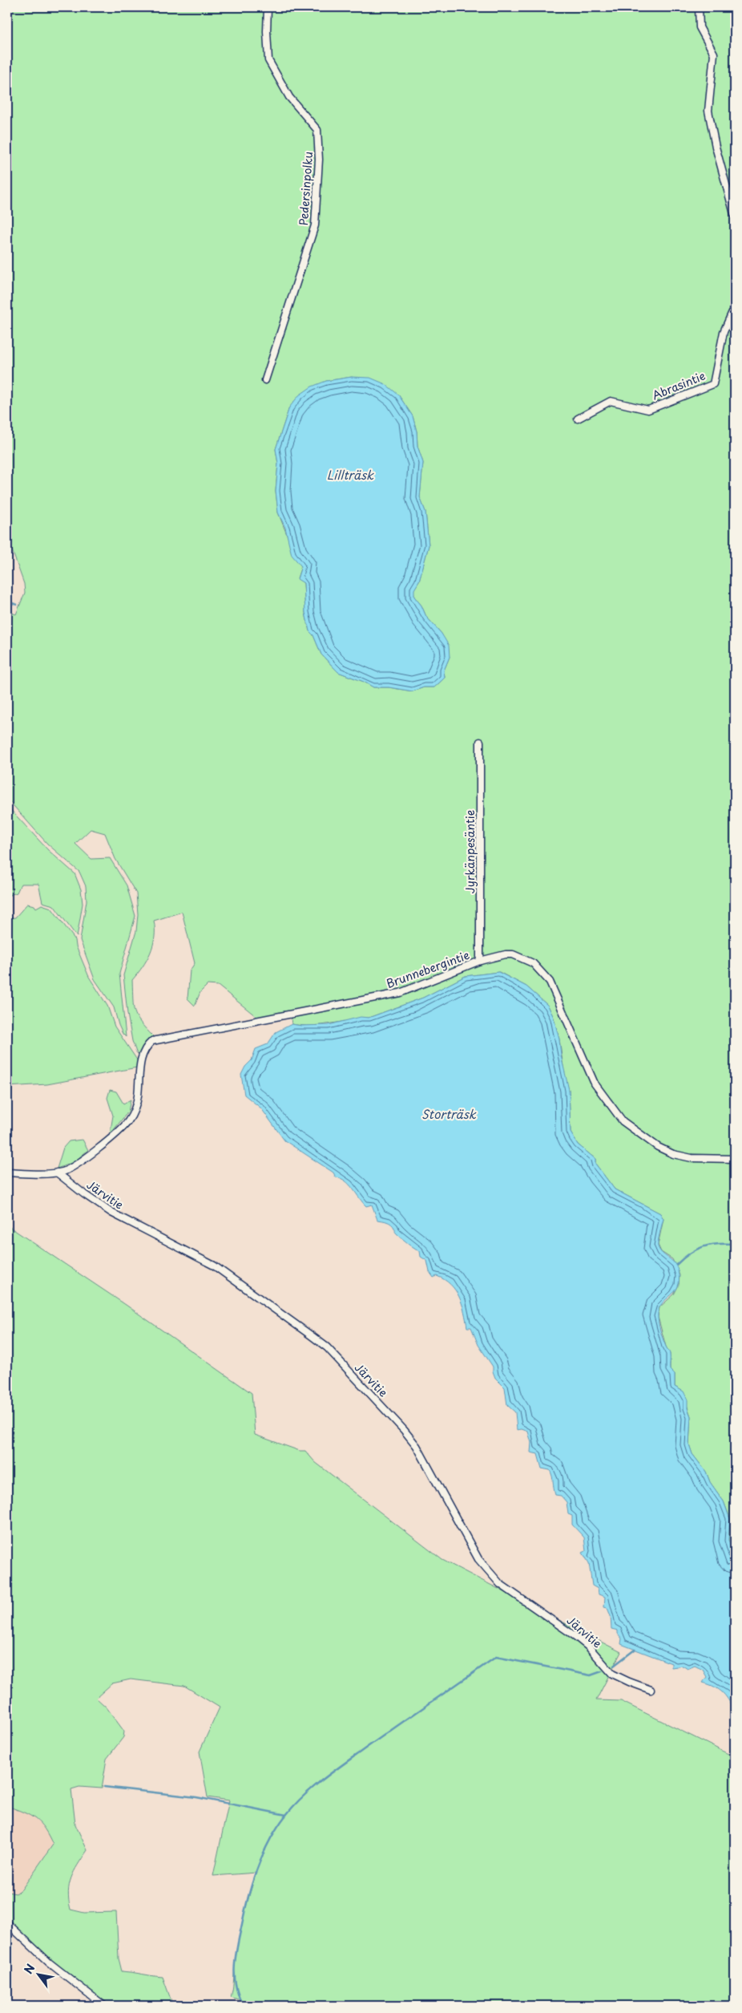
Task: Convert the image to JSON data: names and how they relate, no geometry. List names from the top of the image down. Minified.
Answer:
{"streets":{"street":["Pedersinpolku","Abrasintie","Jyrkänpesäntie","Brunnebergintie","Järvitie"]},"crossings":[["Jyrkänpesäntie","Brunnebergintie"],["Brunnebergintie","Järvitie"]],"water":["Lillträsk","Storträsk"],"north":"top left"}
